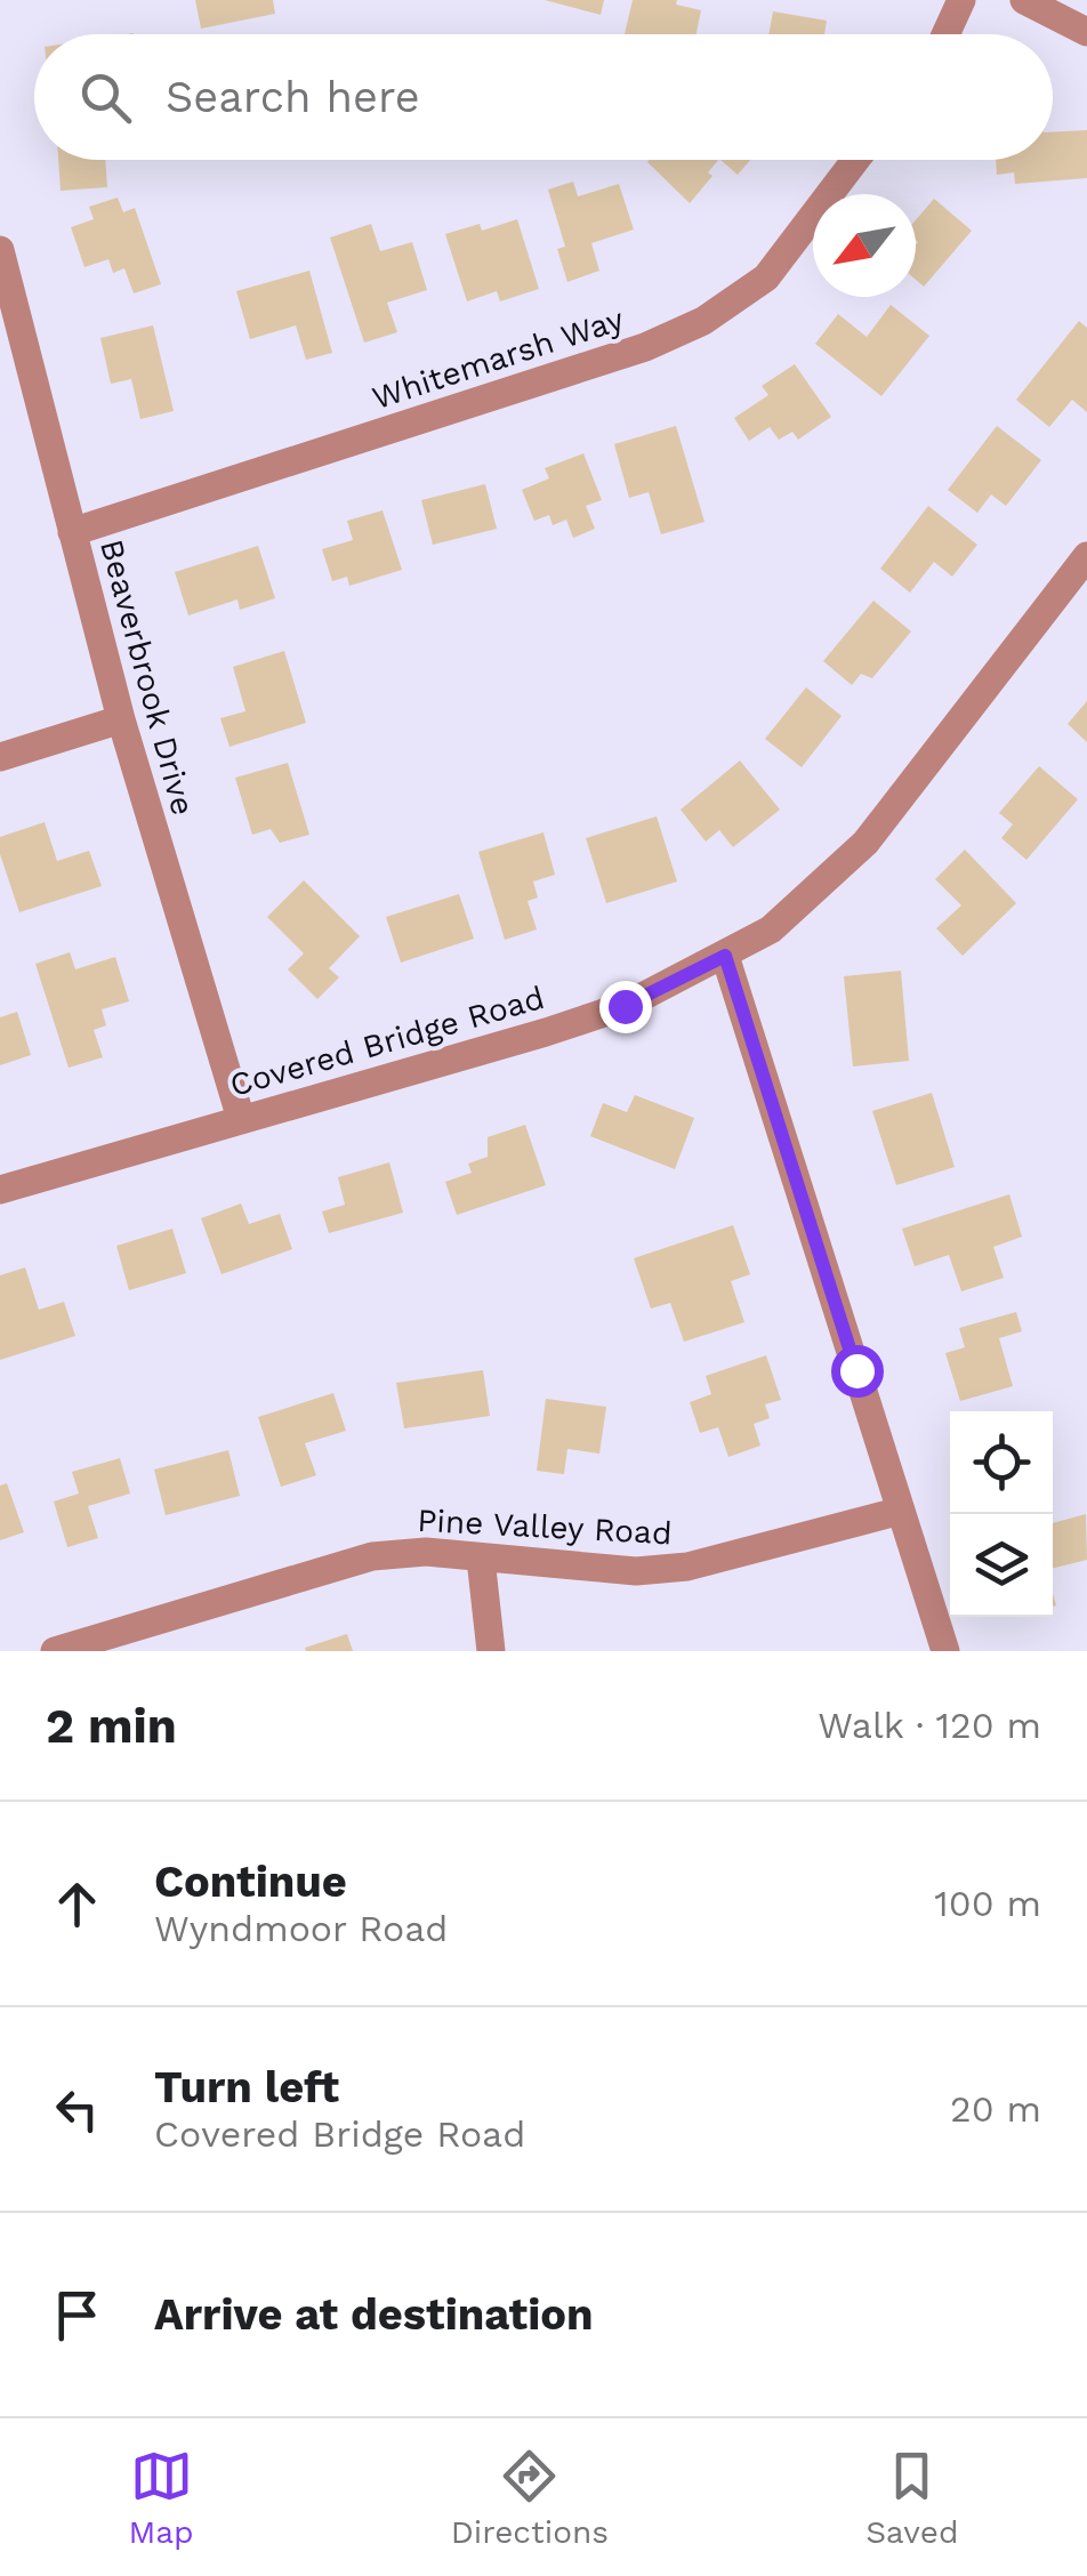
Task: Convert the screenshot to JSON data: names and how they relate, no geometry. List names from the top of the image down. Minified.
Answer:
{"streets":{"street":["Whitemarsh Way","Beaverbrook Drive","Covered Bridge Road","Pine Valley Road"]},"crossings":[["Whitemarsh Way","Beaverbrook Drive"],["Beaverbrook Drive","Covered Bridge Road"]],"north":"bottom left","page":{"search":"Search here","heading":["2 min","Walk · 120 m"],"list":[["Continue","Wyndmoor Road","100 m"],["Turn left","Covered Bridge Road","20 m"],"Arrive at destination"],"nav":["Map","Directions","Saved"]}}
